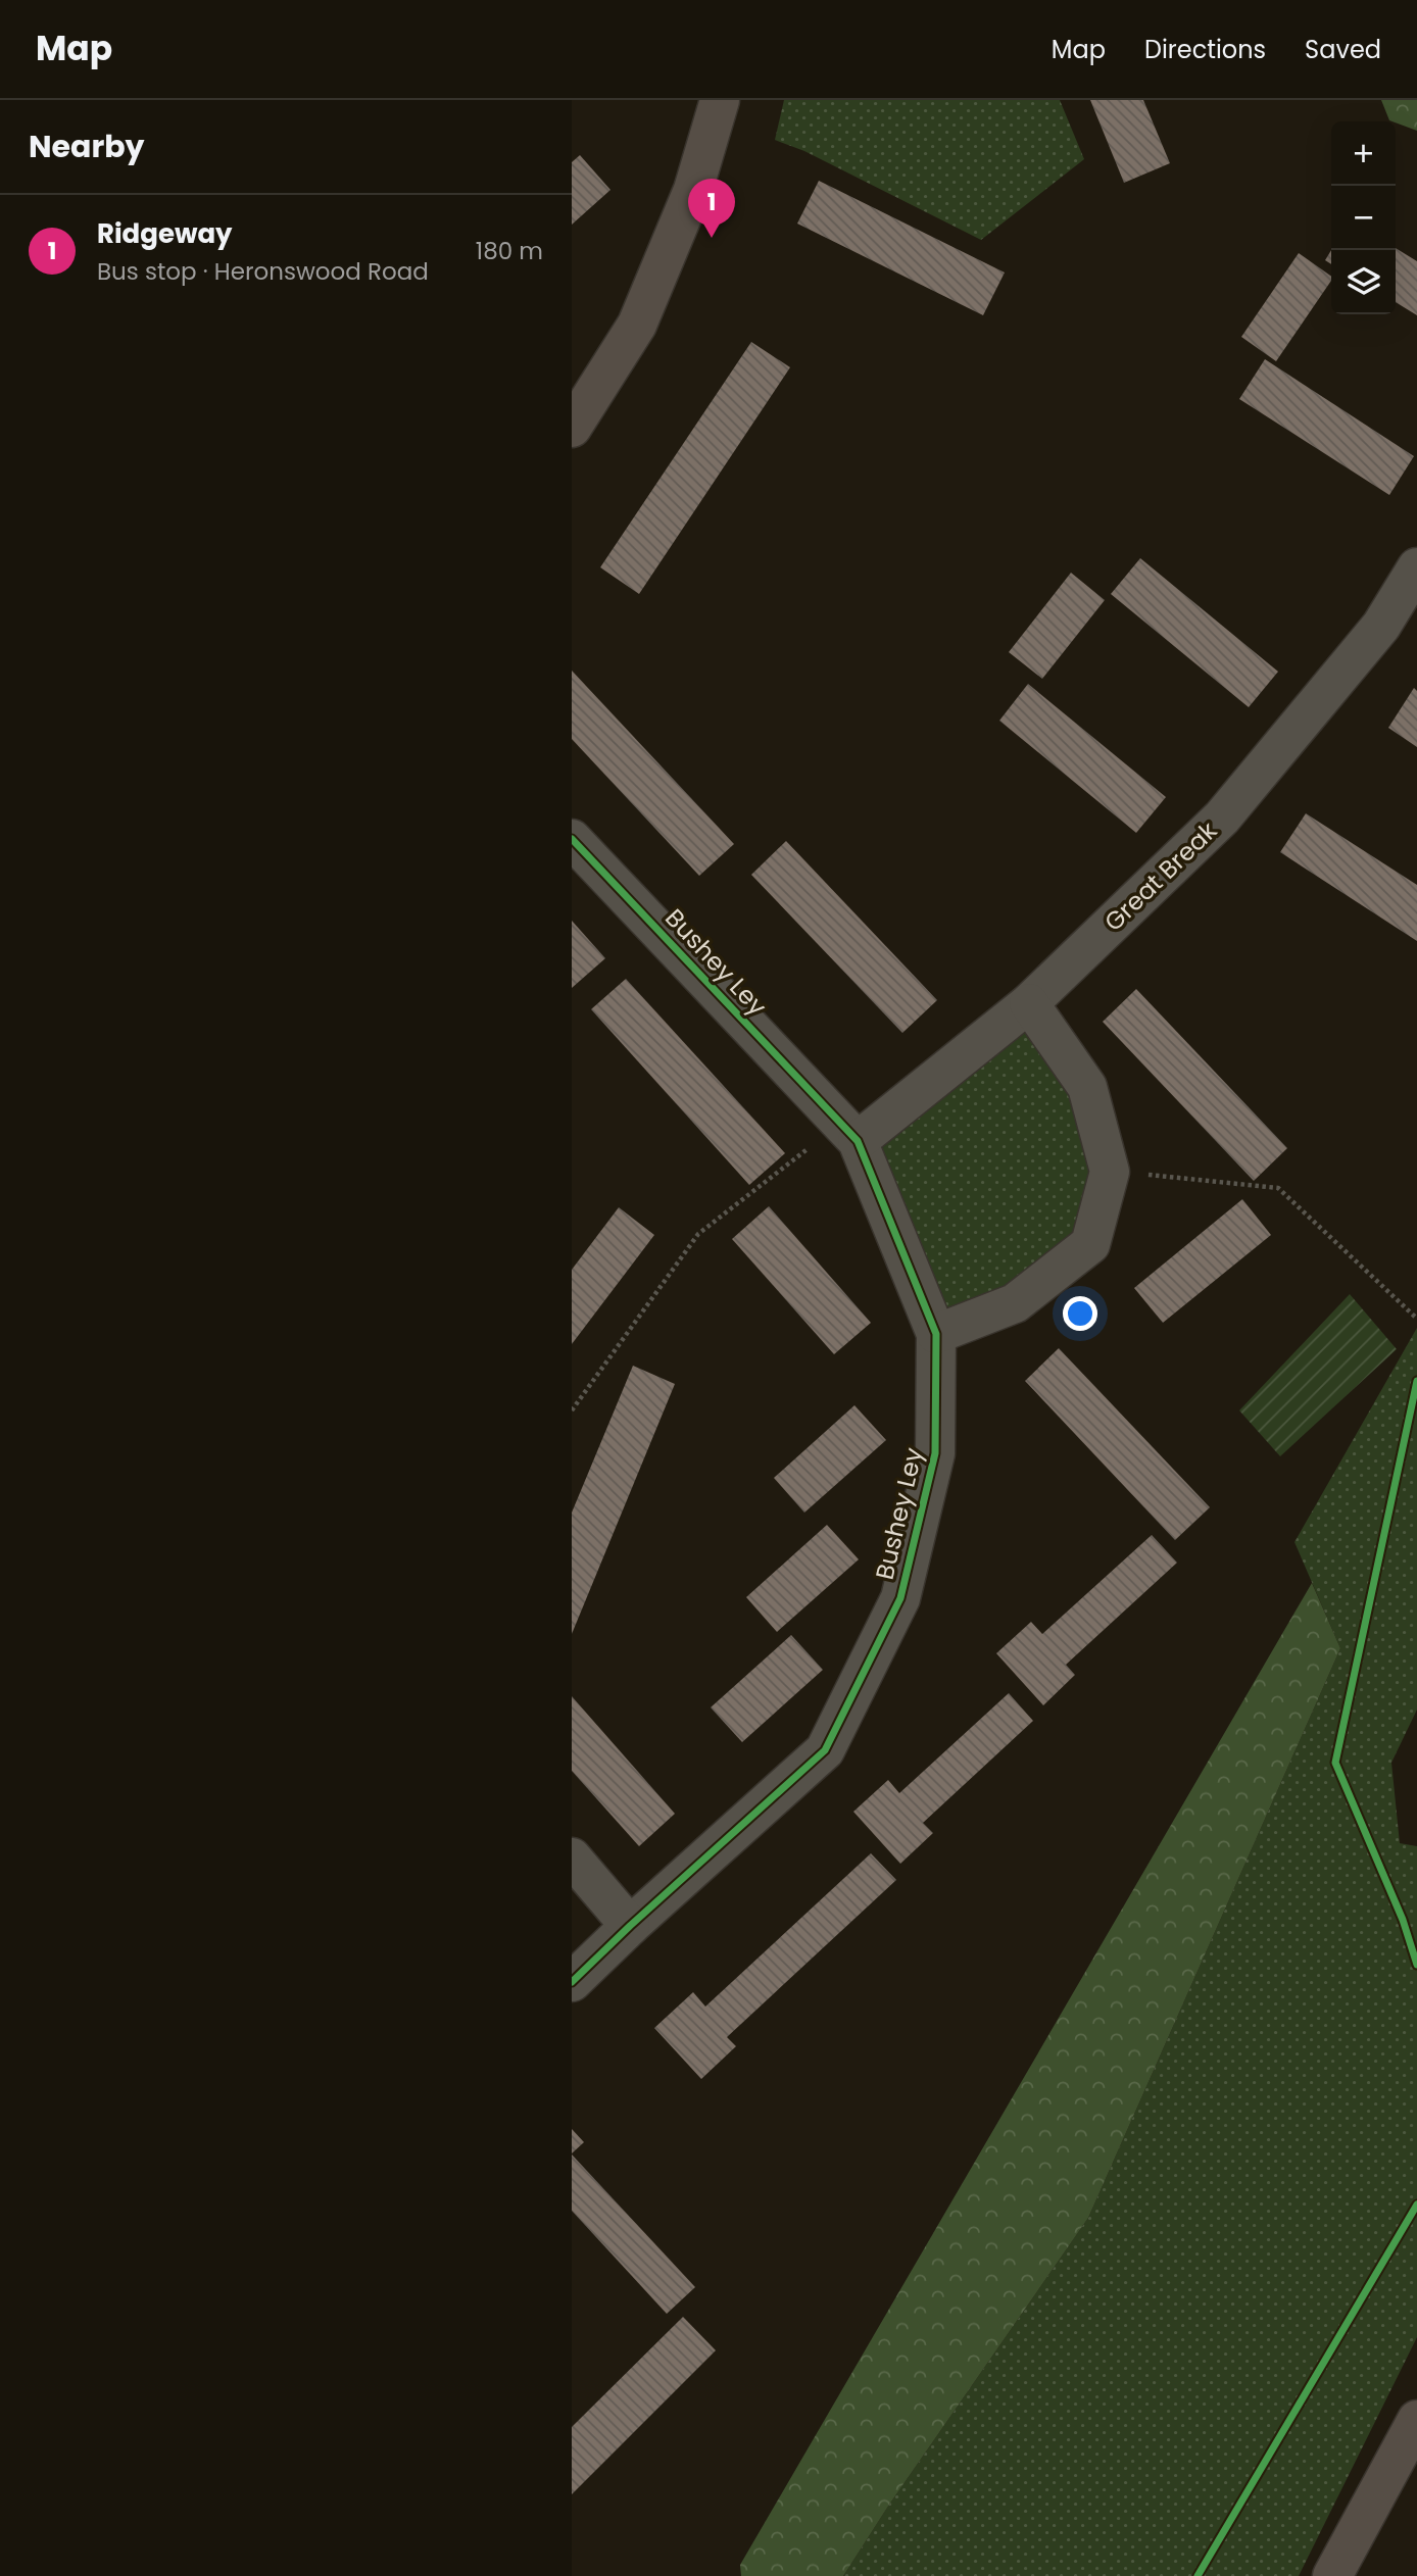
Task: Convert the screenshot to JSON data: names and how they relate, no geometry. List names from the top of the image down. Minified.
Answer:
{"streets":{"street":["Great Break","Bushey Ley"]},"crossings":[["Great Break","Bushey Ley"]],"page":{"header":"Map","nav":["Map","Directions","Saved"],"heading":"Nearby","map_buttons":["+","−"],"pins":"1","list":[{"mark":"1","name":"Ridgeway","note":"Bus stop · Heronswood Road","value":"180 m"}]}}
